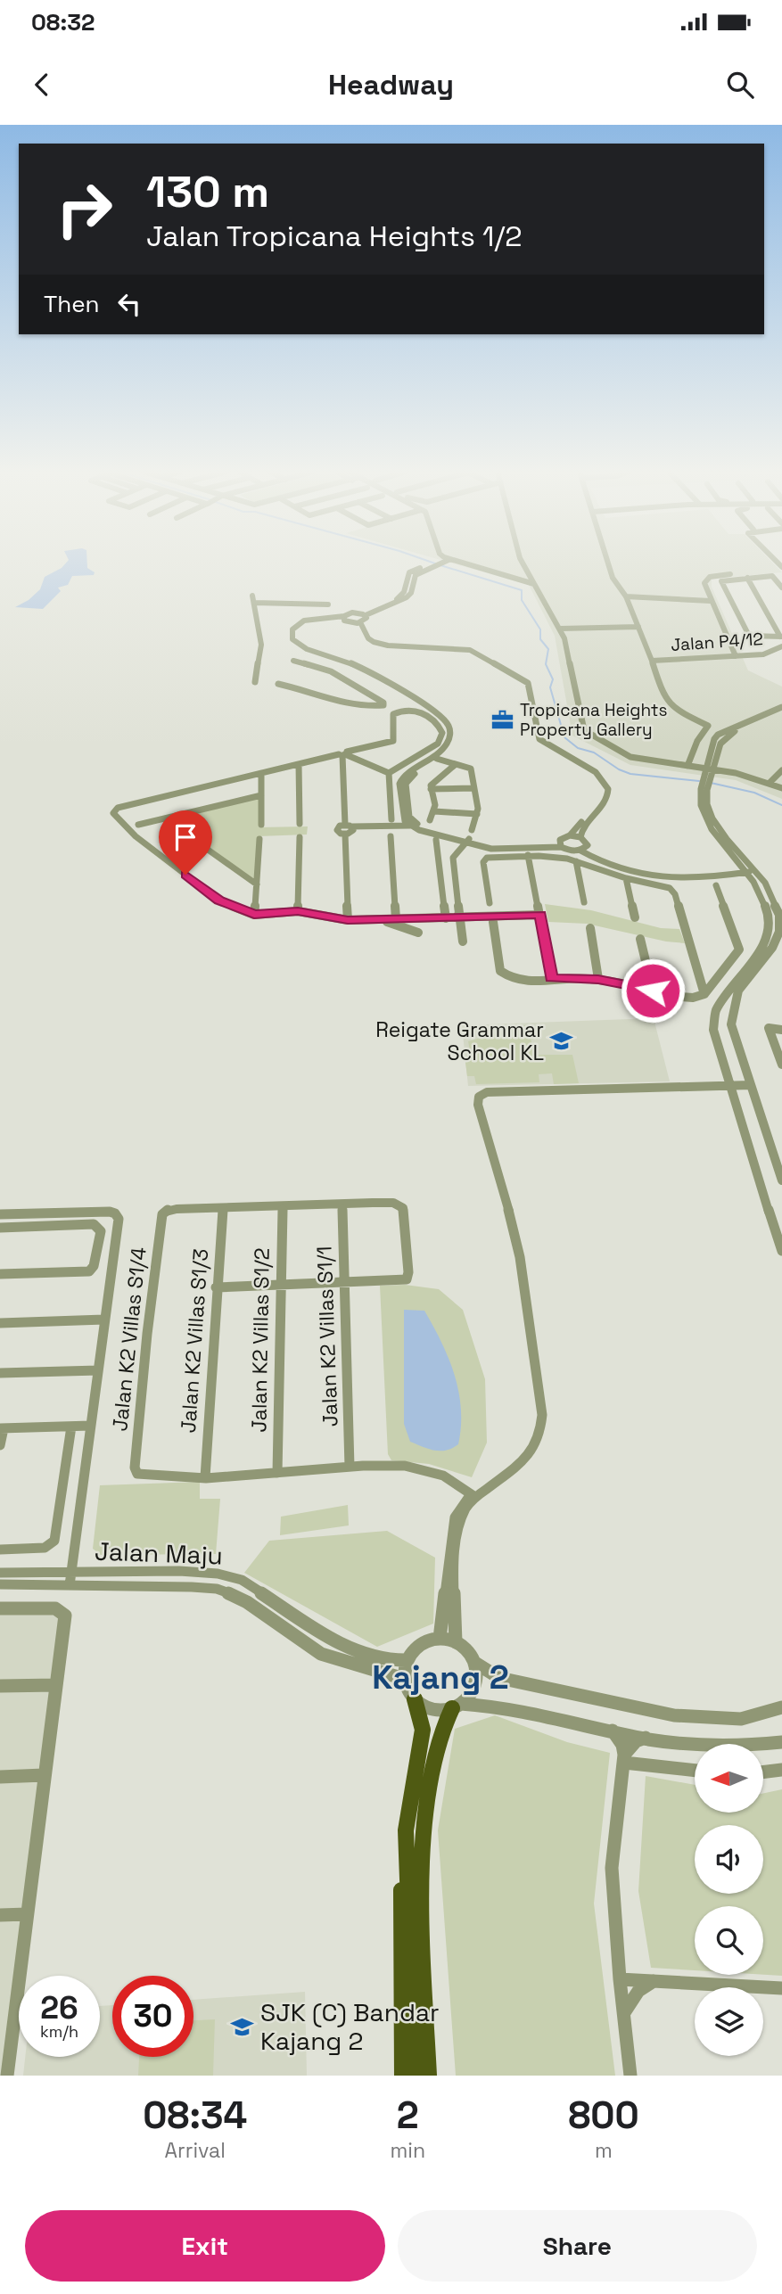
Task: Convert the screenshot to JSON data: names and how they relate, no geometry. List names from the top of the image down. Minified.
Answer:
{"streets":{"street":["Jalan P4/12","Jalan K2 Villas S1/1","Jalan K2 Villas S1/4","Jalan K2 Villas S1/2","Jalan K2 Villas S1/3","Jalan Maju"]},"crossings":[["Jalan K2 Villas S1/4","Jalan K2 Villas S1/3"]],"districts":["Kajang 2"],"places":{"office":["Tropicana Heights Property Gallery"],"school or university":["Reigate Grammar School KL","SJK (C) Bandar Kajang 2"]},"north":"left","page":{"status":"08:32","header":"Headway","turn":["130 m","Jalan Tropicana Heights 1/2"],"then":"Then","speed":"26 km/h","limit":"30","eta":["08:34","Arrival","2","min","800","m"],"buttons":["Exit","Share"]}}
